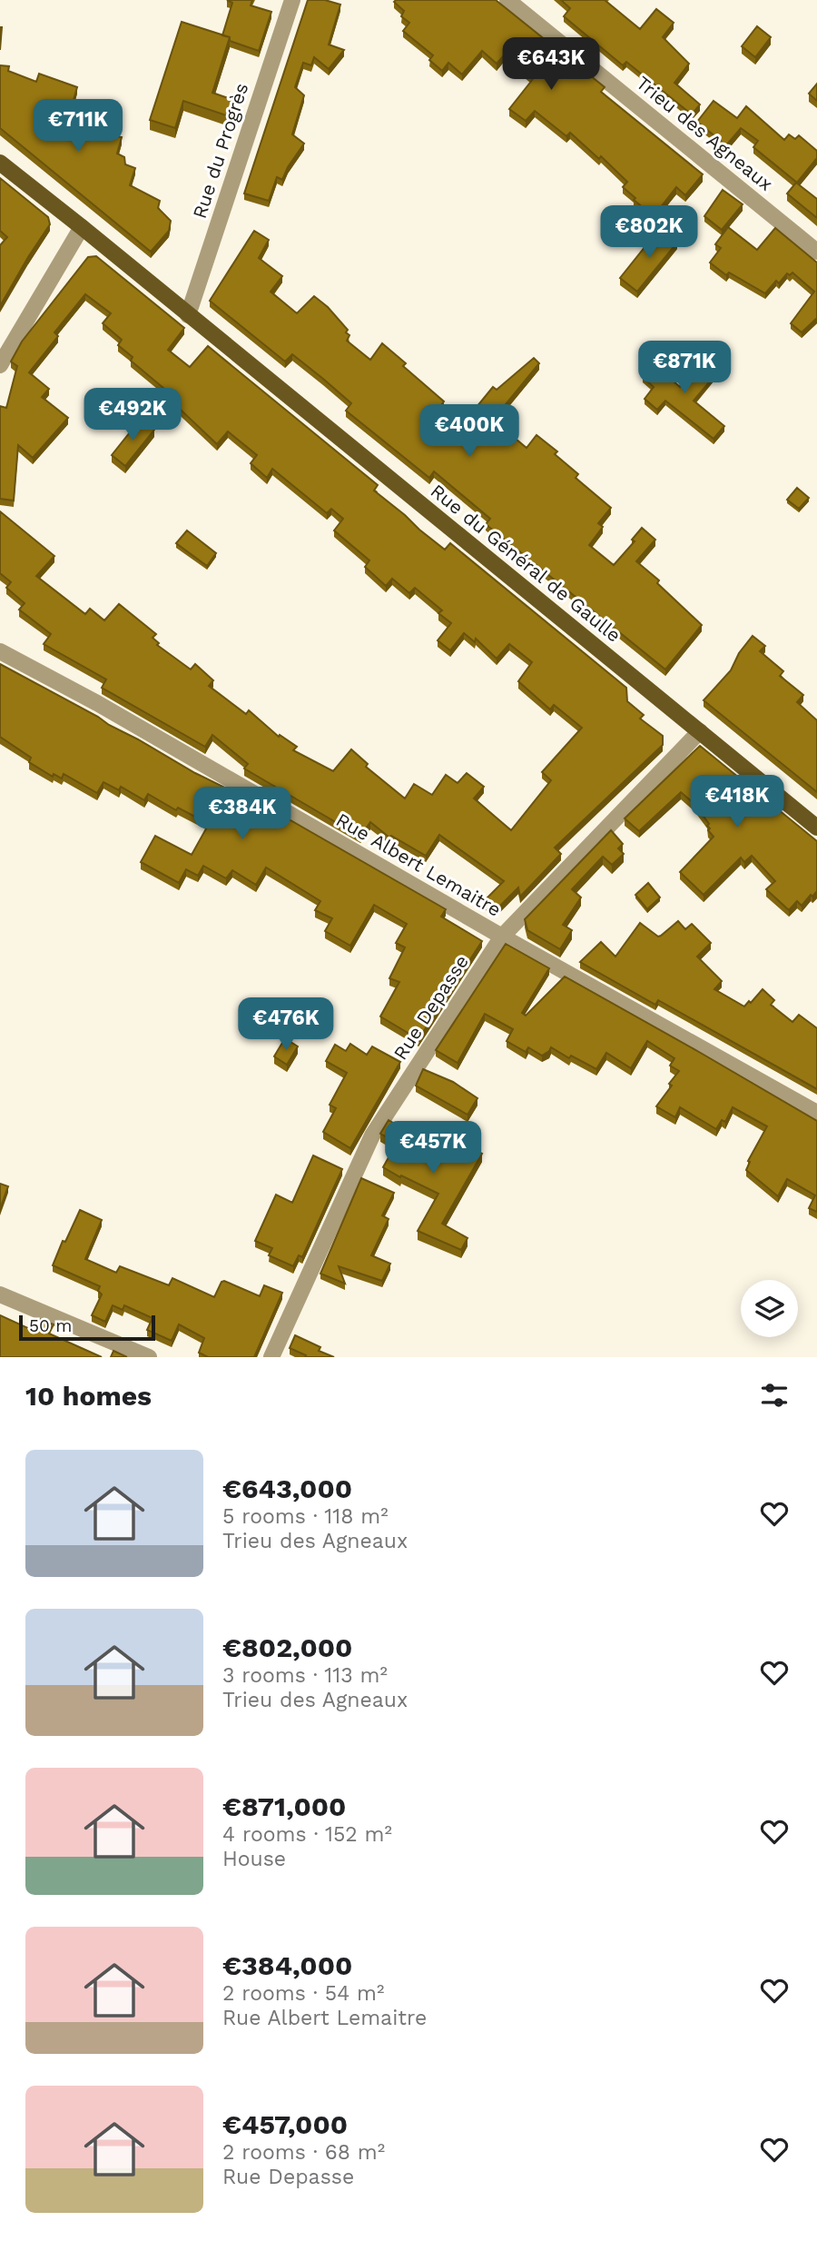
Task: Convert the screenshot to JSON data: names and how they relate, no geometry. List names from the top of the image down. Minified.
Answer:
{"streets":{"main road":["Rue du Général de Gaulle"],"street":["Trieu des Agneaux","Rue du Progrès","Rue Albert Lemaitre","Rue Depasse"]},"crossings":[["Rue du Progrès","Rue du Général de Gaulle"],["Rue du Général de Gaulle","Rue Depasse"],["Rue Albert Lemaitre","Rue Depasse"]],"scale_bar":"50 m","page":{"price":["€643K","€711K","€802K","€871K","€492K","€400K","€418K","€384K","€476K","€457K"],"scale":"50 m","heading":"10 homes","list":[{"name":"€643,000","note":"5 rooms · 118 m² · Trieu des Agneaux"},{"name":"€802,000","note":"3 rooms · 113 m² · Trieu des Agneaux"},{"name":"€871,000","note":"4 rooms · 152 m² · House"},{"name":"€384,000","note":"2 rooms · 54 m² · Rue Albert Lemaitre"},{"name":"€457,000","note":"2 rooms · 68 m² · Rue Depasse"}]}}
